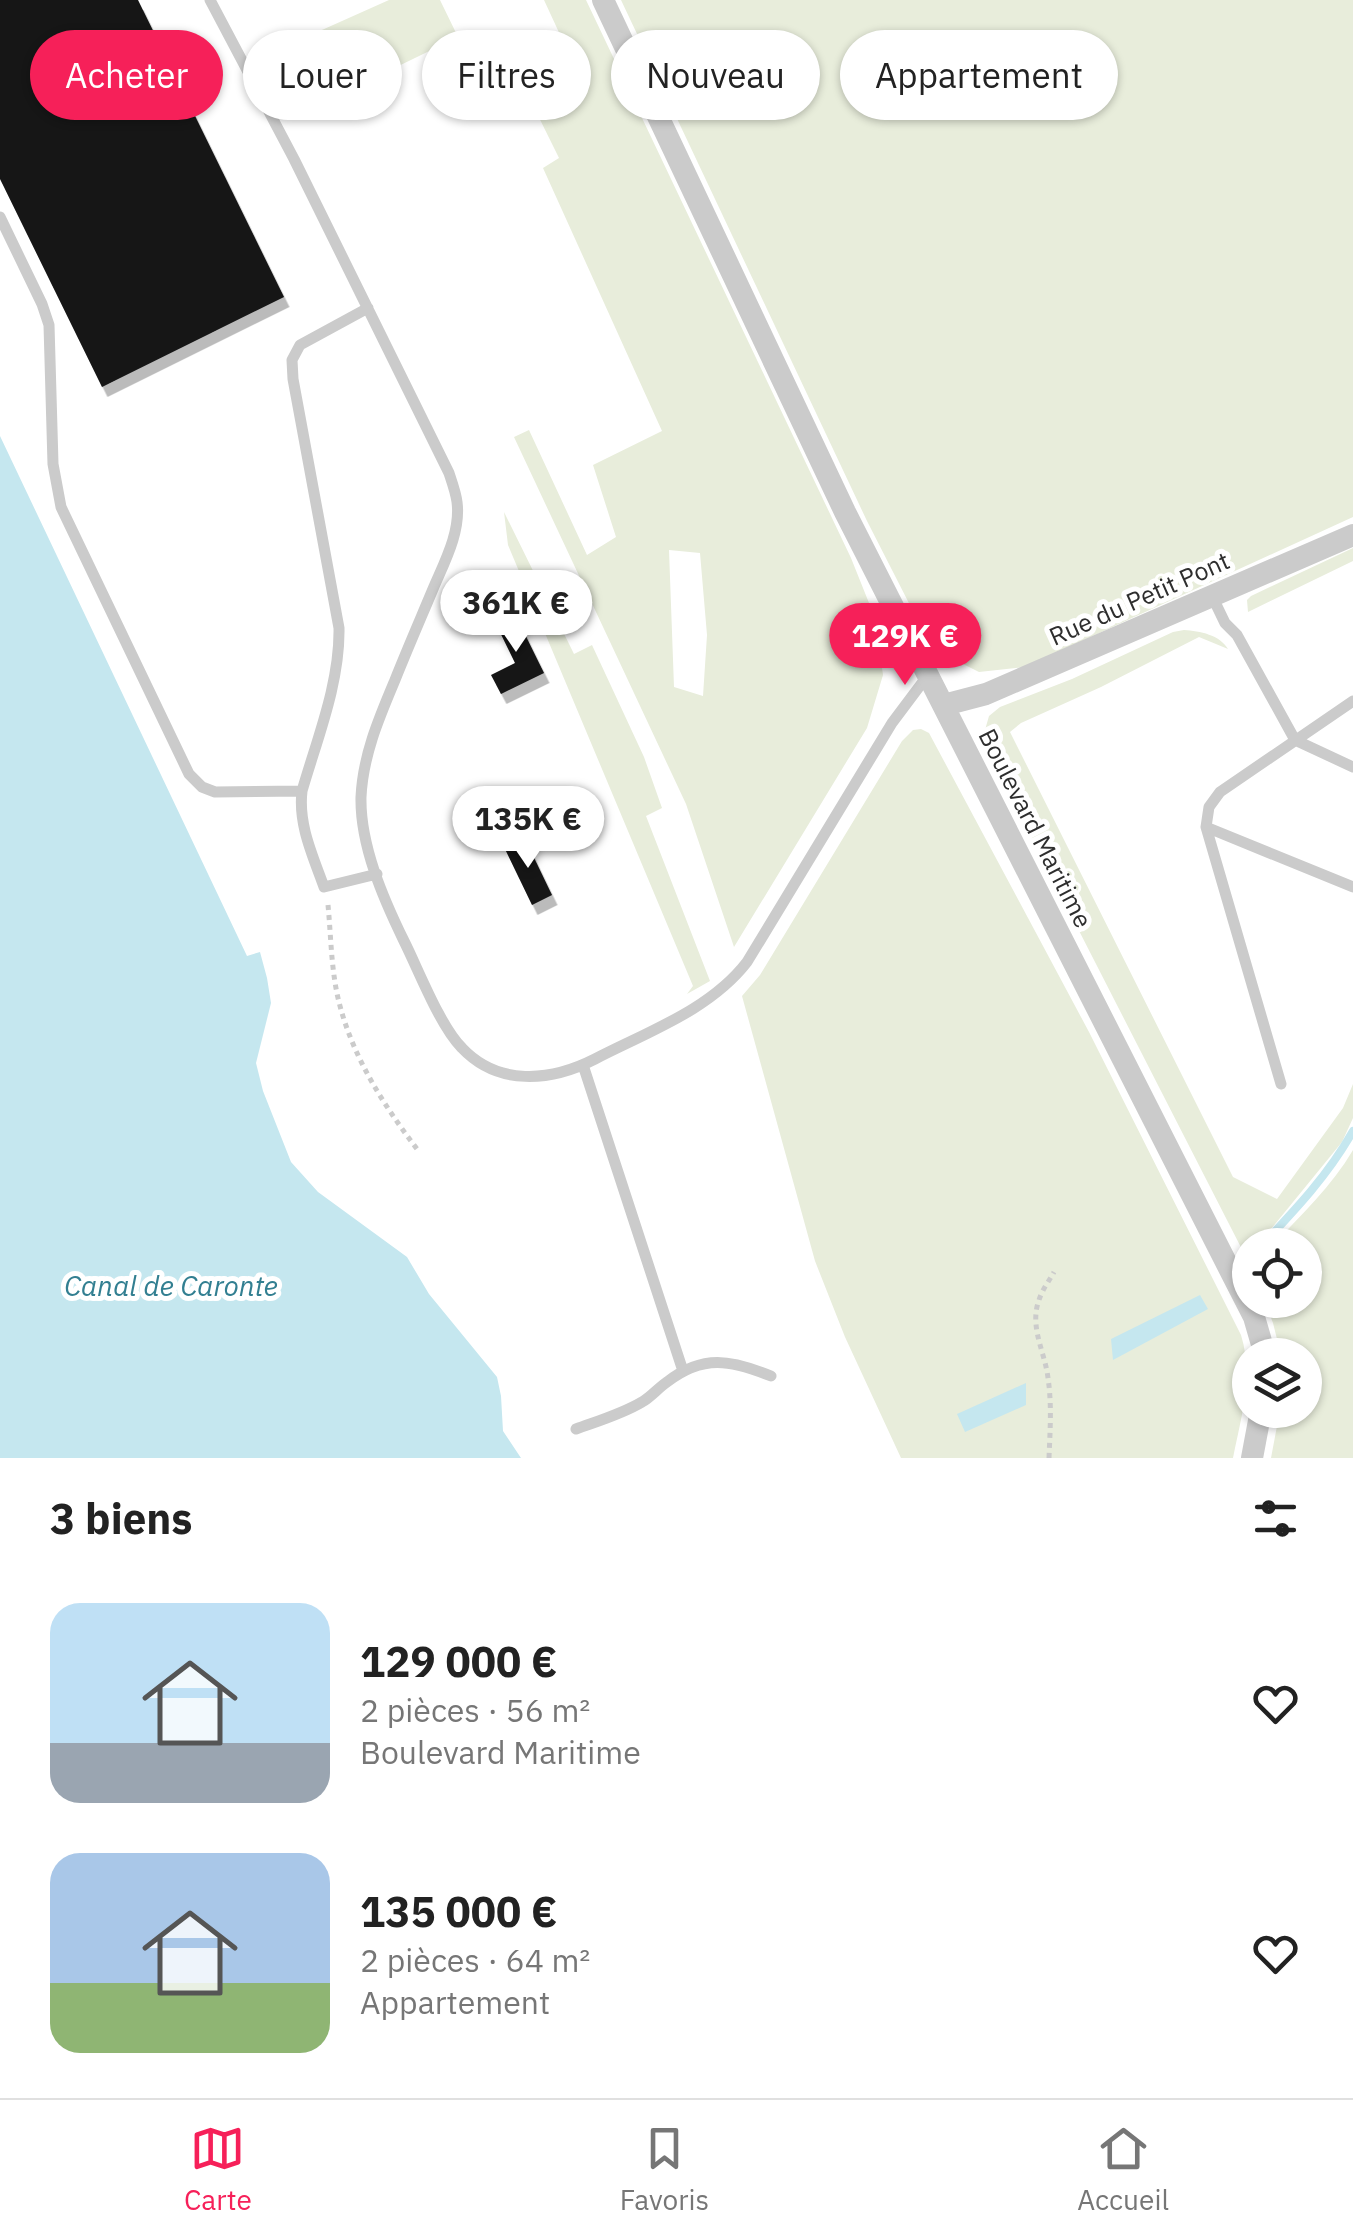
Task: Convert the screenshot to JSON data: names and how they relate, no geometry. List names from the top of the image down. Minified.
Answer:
{"streets":{"street":["Rue du Petit Pont","Boulevard Maritime"]},"crossings":[["Rue du Petit Pont","Boulevard Maritime"]],"water":["Canal de Caronte"],"page":{"chip":["Acheter","Louer","Filtres","Nouveau","Appartement"],"price":["361K €","129K €","135K €"],"heading":"3 biens","list":[{"name":"129 000 €","note":"2 pièces · 56 m² · Boulevard Maritime"},{"name":"135 000 €","note":"2 pièces · 64 m² · Appartement"}],"tabs":["Carte","Favoris","Accueil"]}}
